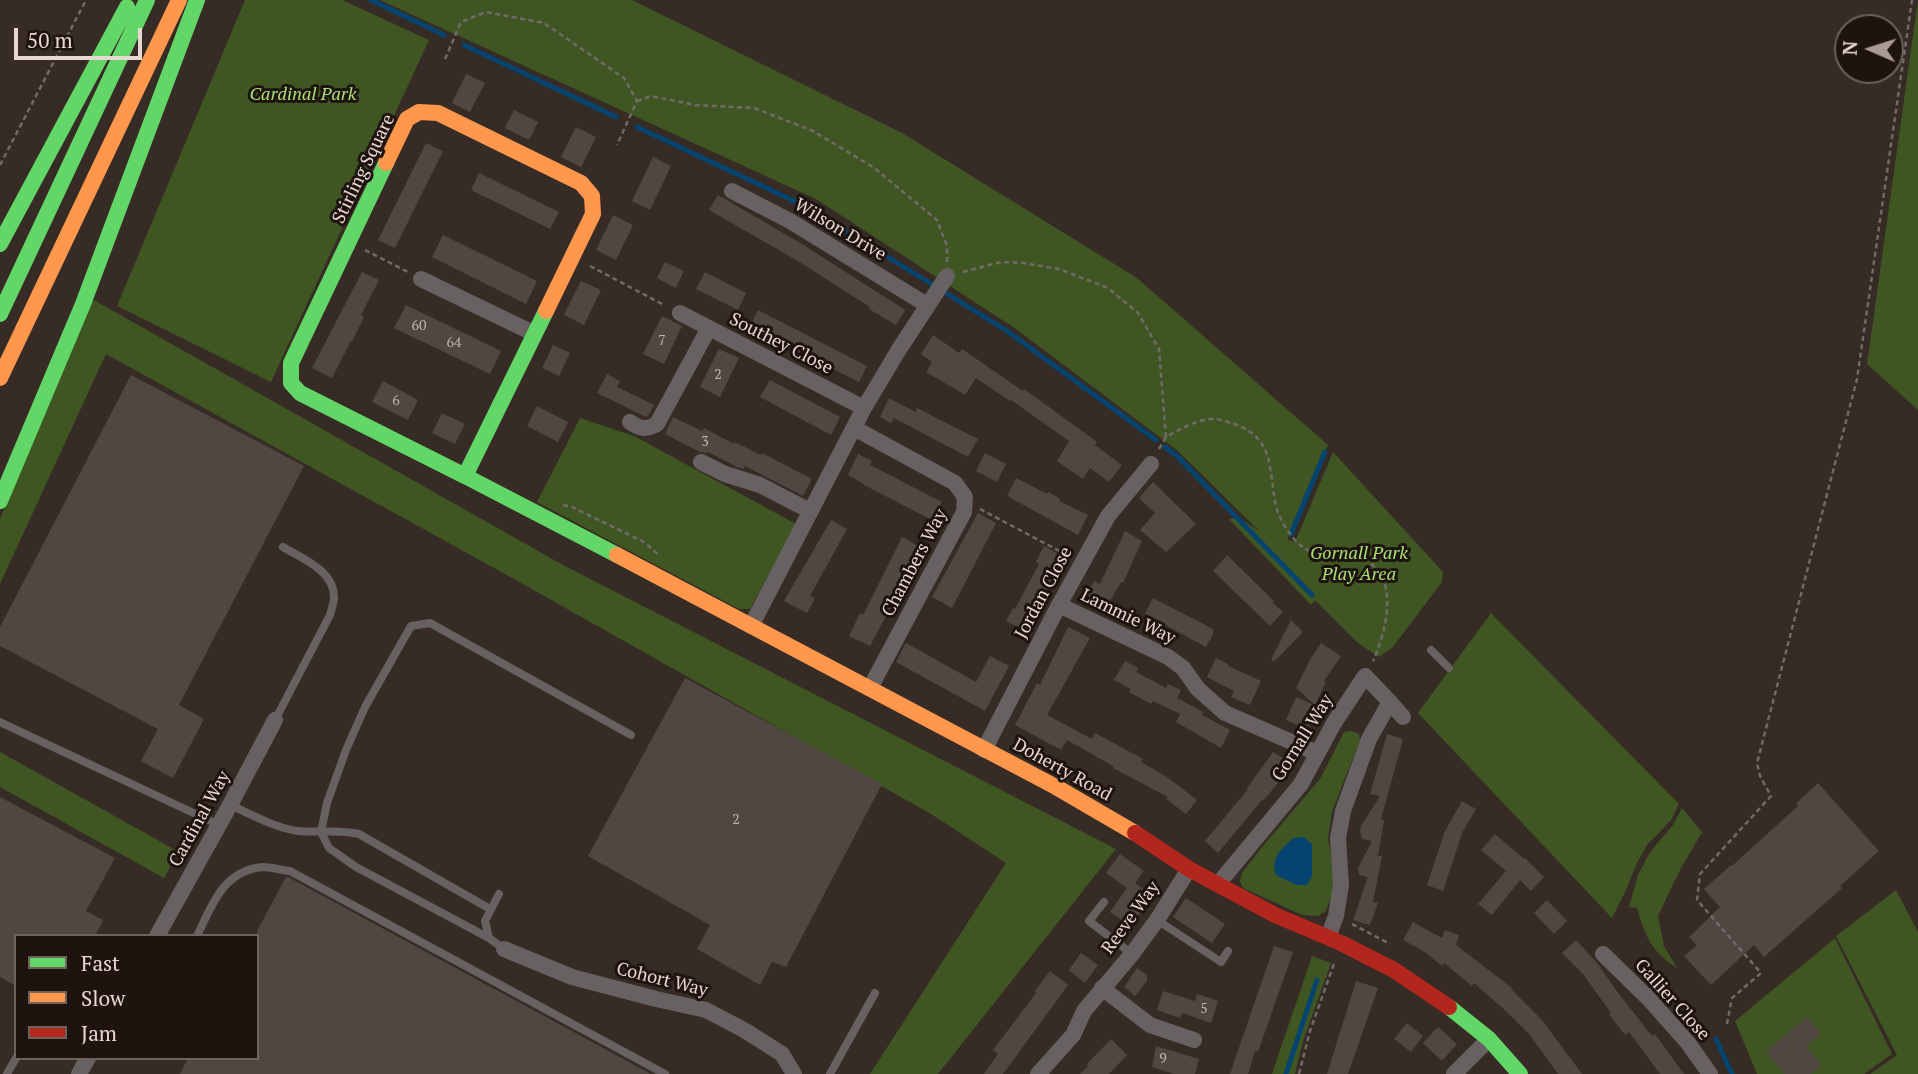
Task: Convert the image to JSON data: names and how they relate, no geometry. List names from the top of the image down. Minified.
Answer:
{"streets":{"street":["Stirling Square","Wilson Drive","Southey Close","Chambers Way","Jordan Close","Lammie Way","Gornall Way","Doherty Road","Cardinal Way","Reeve Way","Cohort Way","Gallier Close"]},"crossings":[["Stirling Square","Doherty Road"],["Chambers Way","Doherty Road"],["Jordan Close","Lammie Way"],["Jordan Close","Doherty Road"],["Lammie Way","Gornall Way"],["Gornall Way","Doherty Road"],["Doherty Road","Reeve Way"]],"parks":["Cardinal Park","Gornall Park Play Area"],"house_numbers":["60","7","64","2","6","3","2","5","9"],"legend":["Fast","Slow","Jam"],"scale_bar":"50 m","north":"left"}
